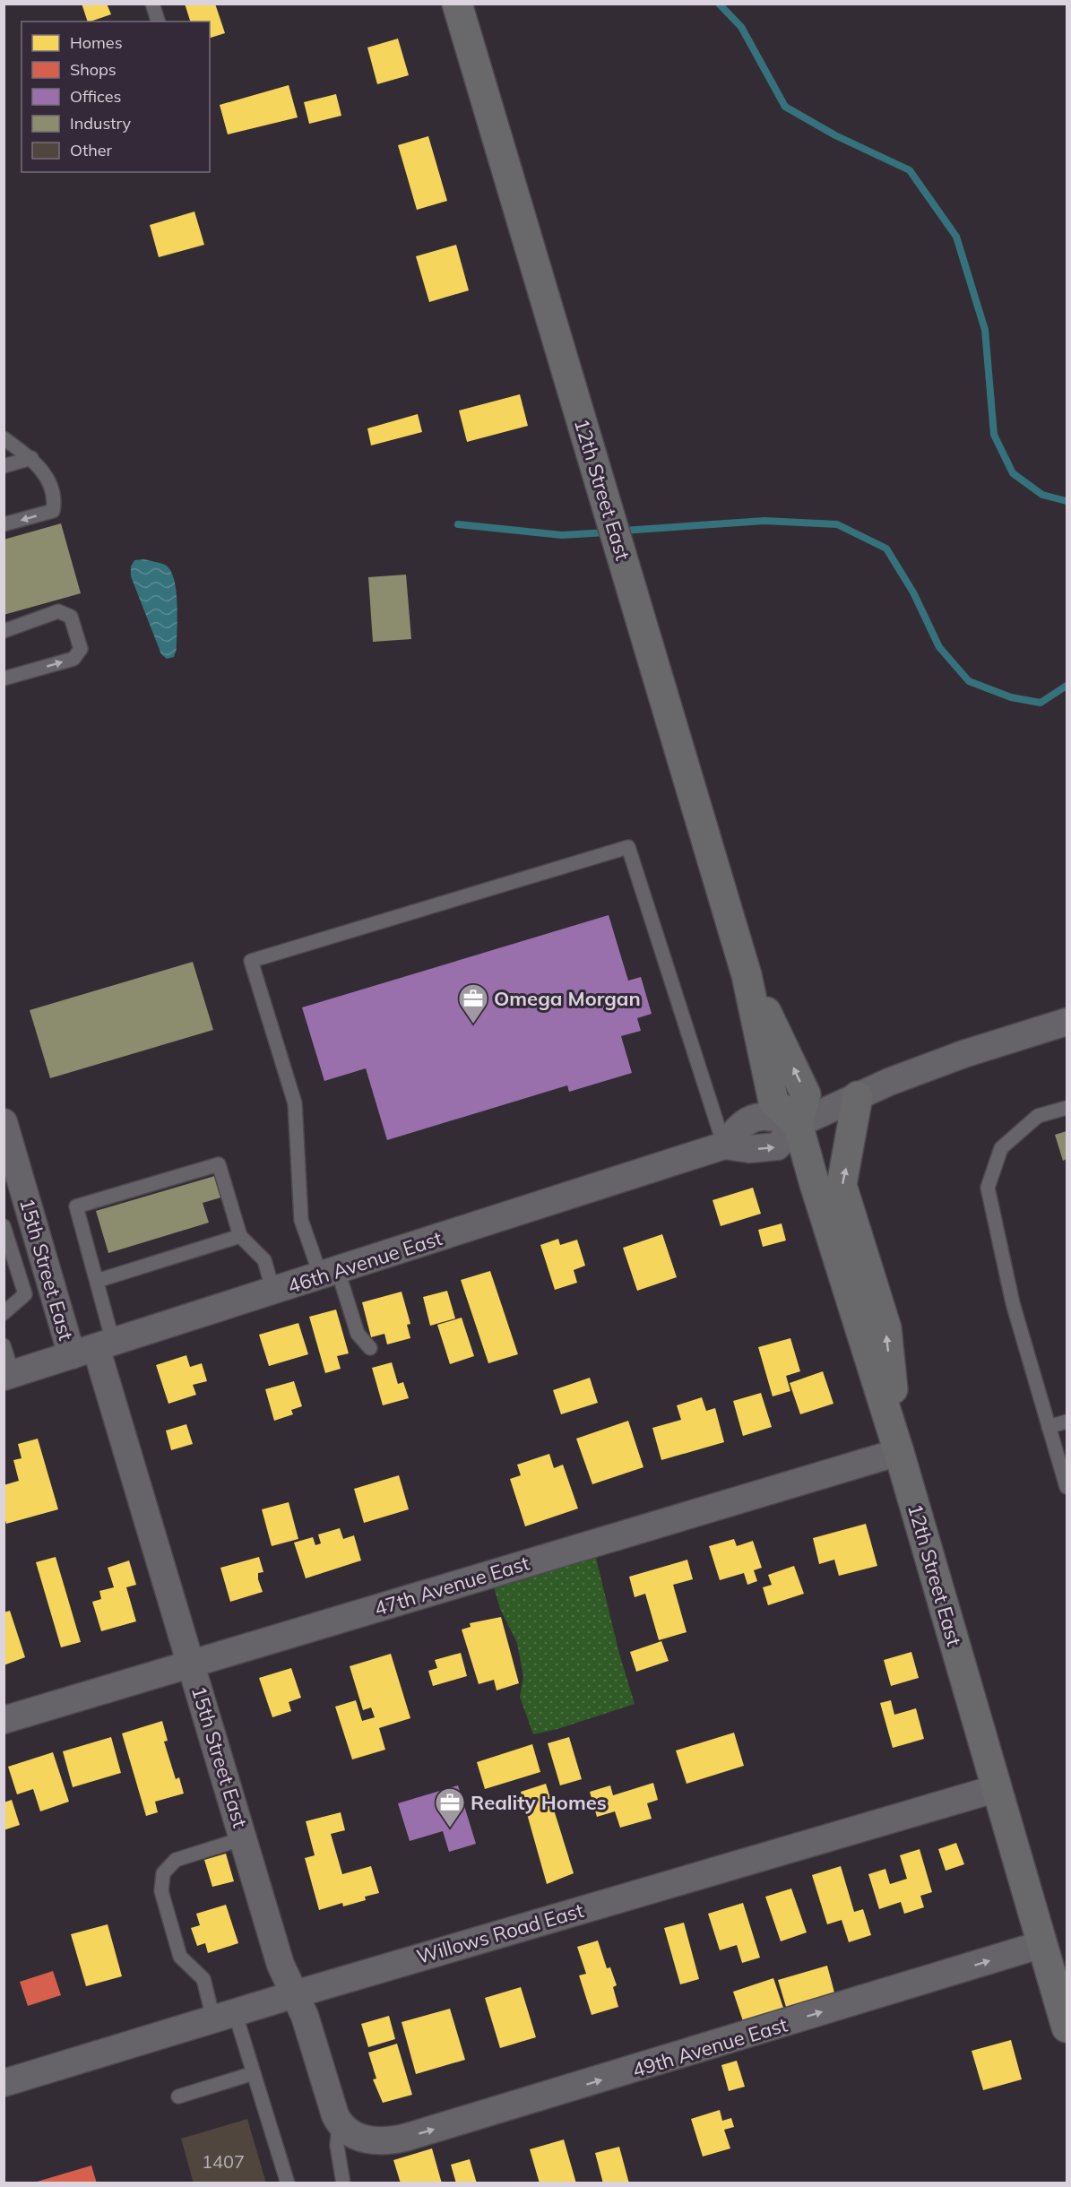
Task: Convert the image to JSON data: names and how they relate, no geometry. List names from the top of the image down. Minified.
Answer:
{"streets":{"street":["12th Street East","46th Avenue East","15th Street East","47th Avenue East","Willows Road East","49th Avenue East"]},"crossings":[["12th Street East","46th Avenue East"],["12th Street East","47th Avenue East"],["12th Street East","Willows Road East"],["12th Street East","49th Avenue East"],["46th Avenue East","15th Street East"],["15th Street East","47th Avenue East"],["15th Street East","Willows Road East"],["15th Street East","49th Avenue East"]],"one_way":["49th Avenue East"],"places":{"office":["Omega Morgan","Reality Homes"]},"house_numbers":["1407"],"legend":["Homes","Shops","Offices","Industry","Other"]}
